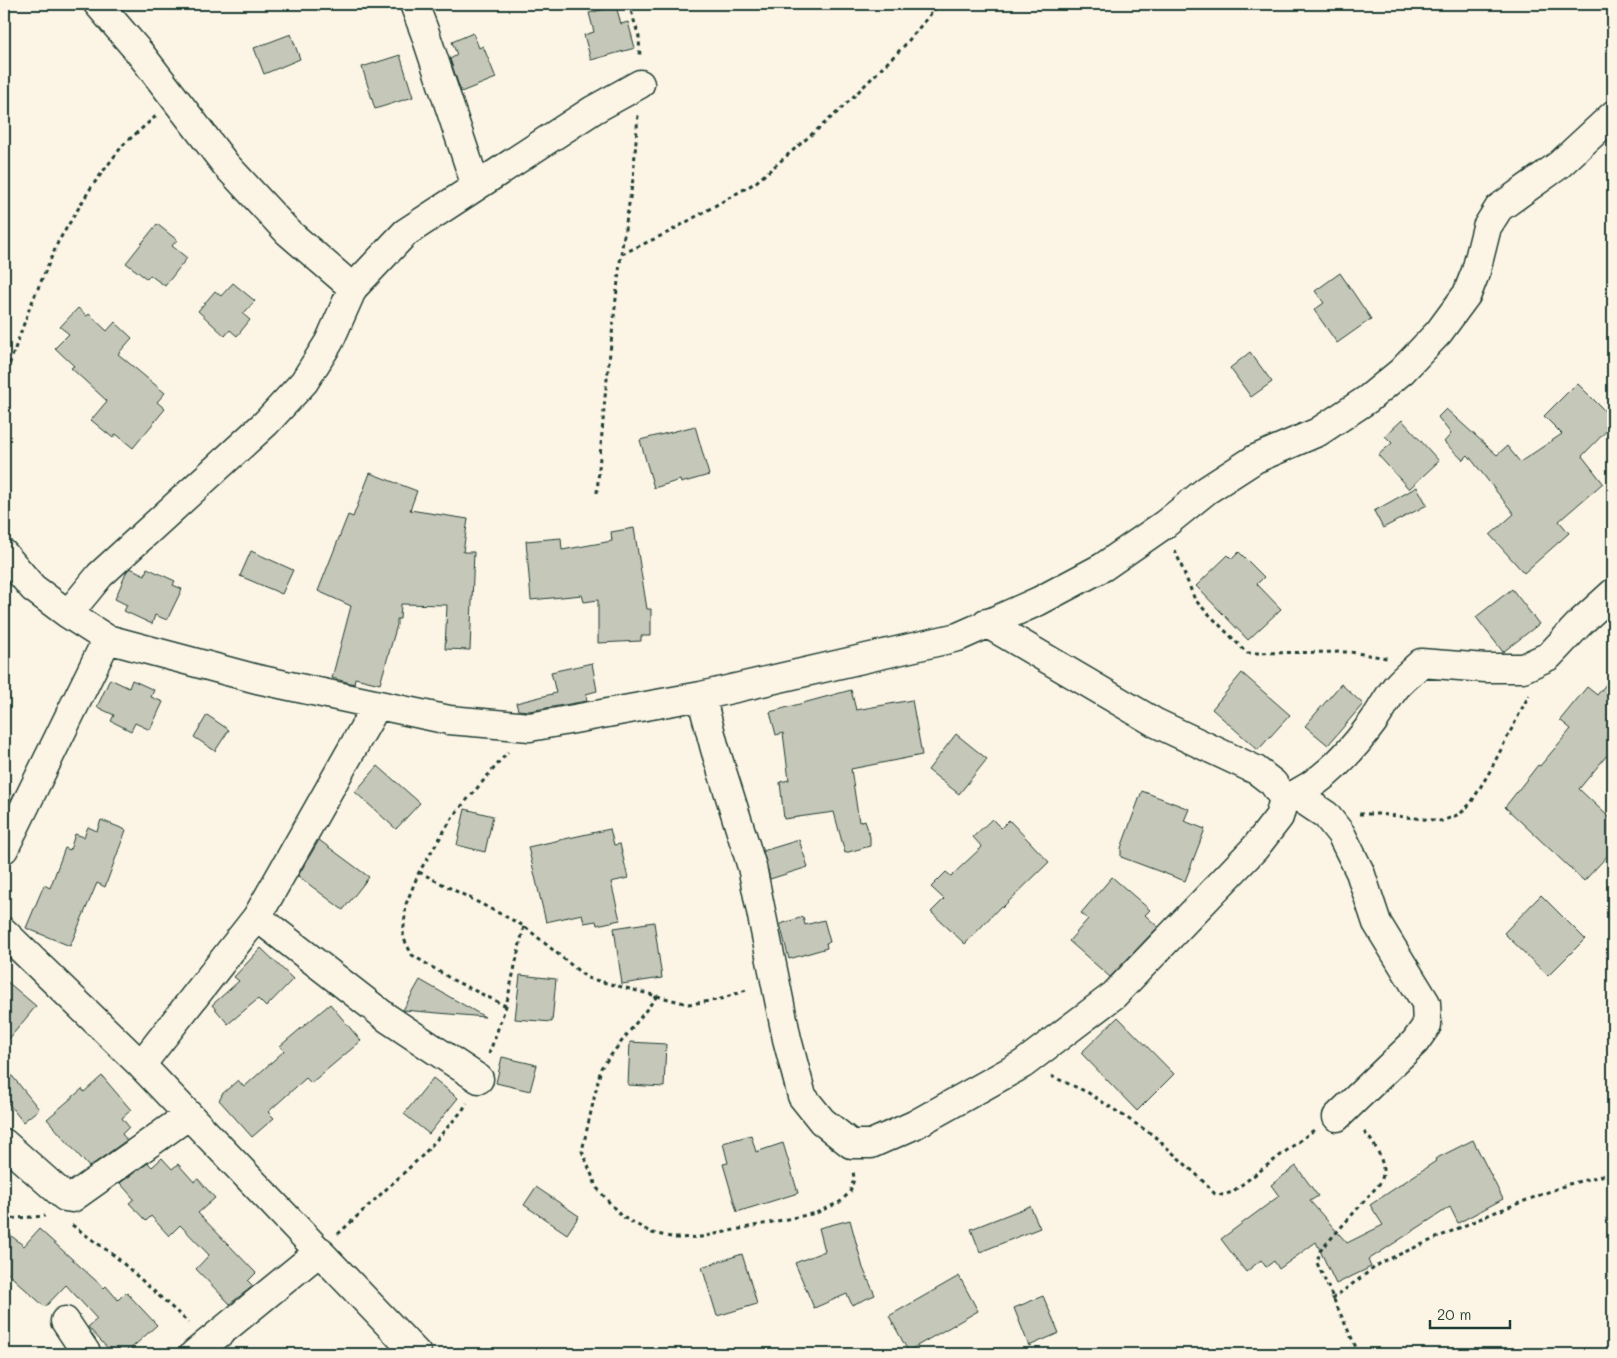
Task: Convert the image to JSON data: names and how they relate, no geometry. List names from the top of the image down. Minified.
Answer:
{"scale_bar":"20 m"}
